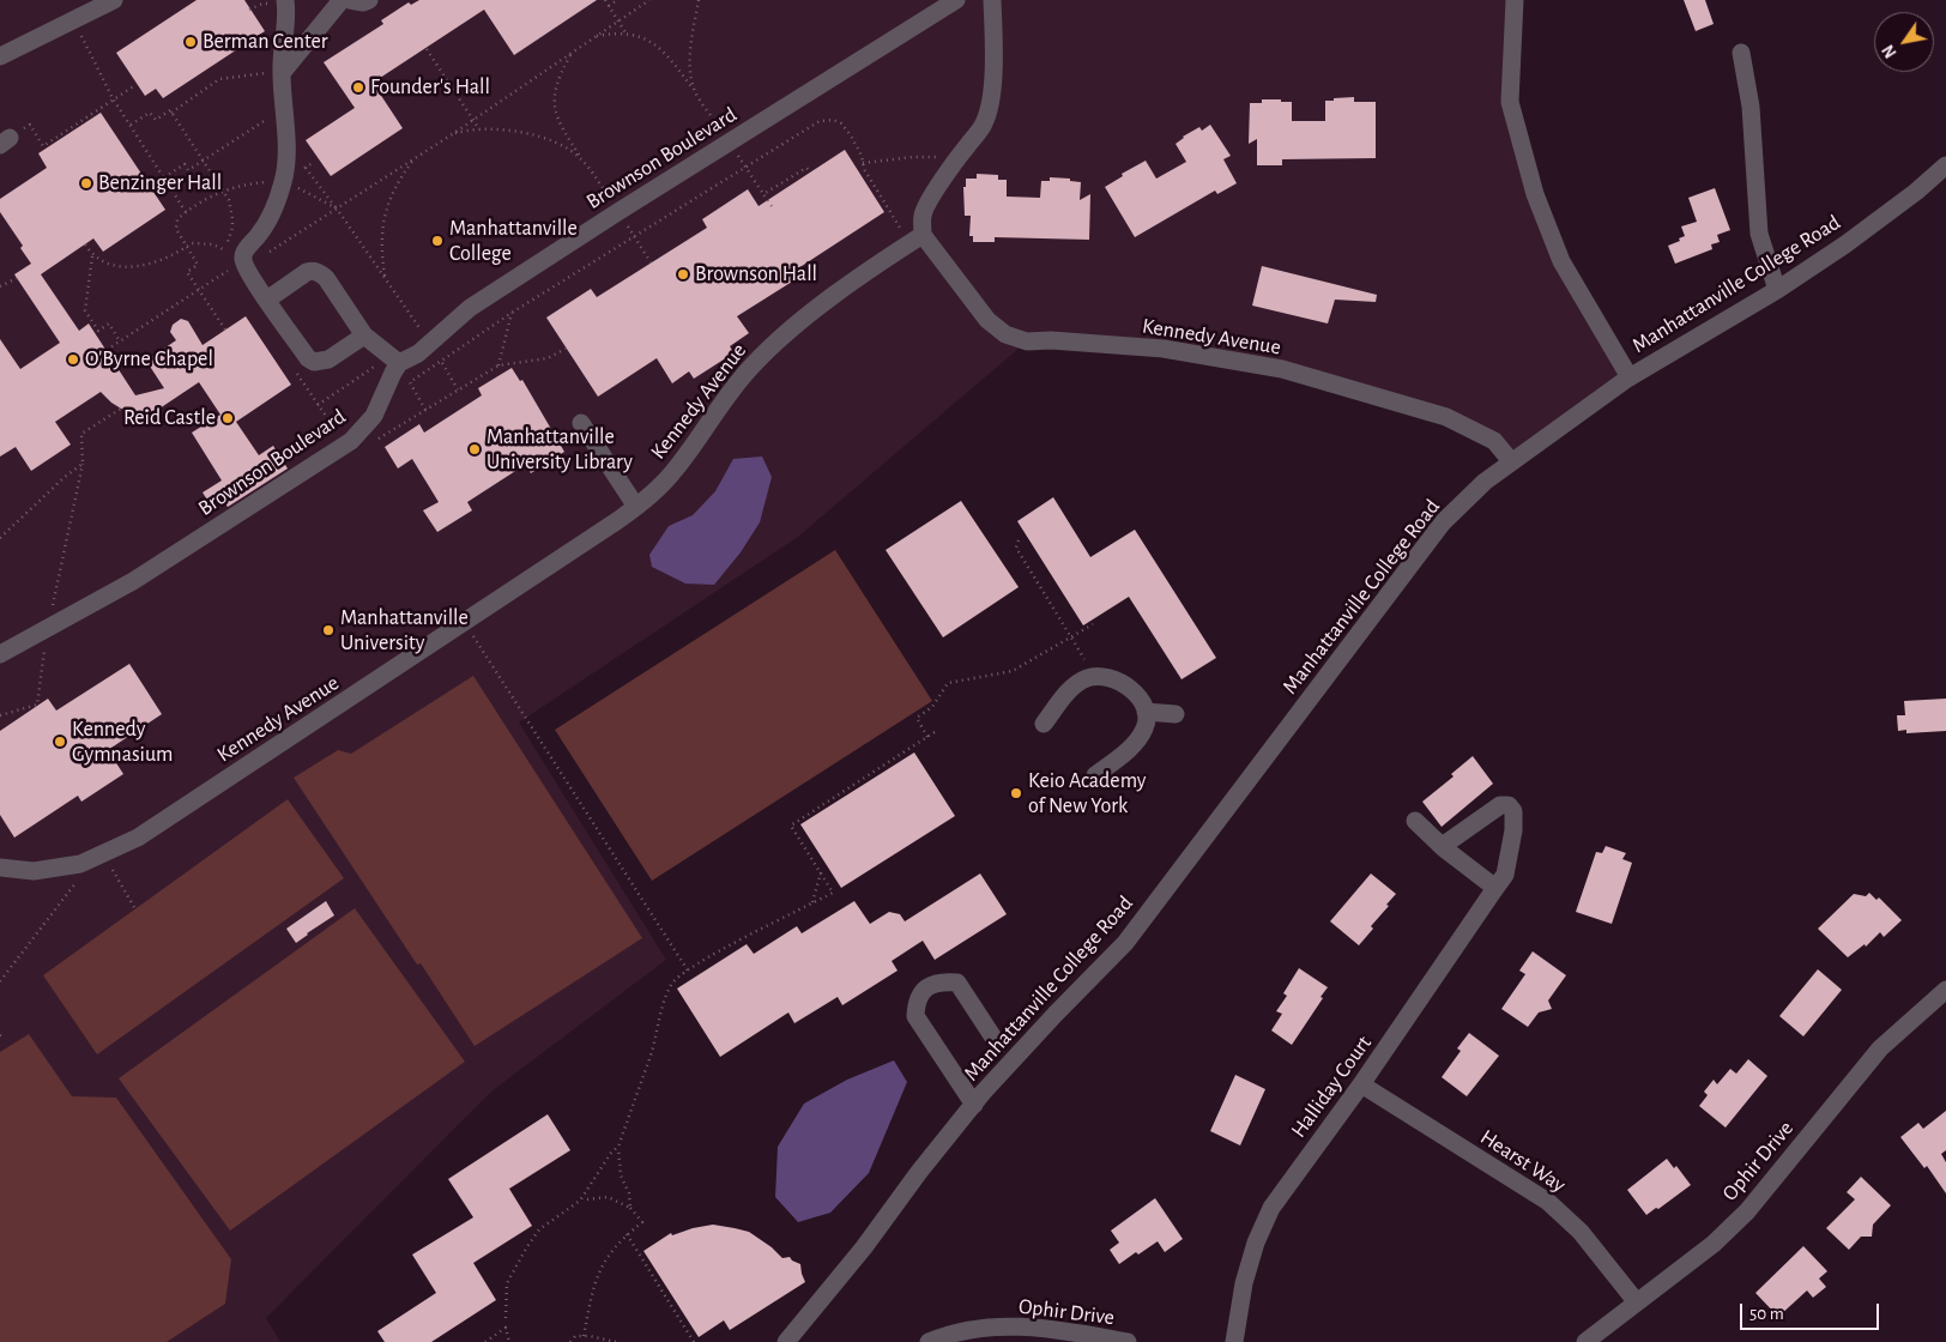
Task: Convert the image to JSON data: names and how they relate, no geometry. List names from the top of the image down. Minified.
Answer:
{"streets":{"street":["Brownson Boulevard","Manhattanville College Road","Kennedy Avenue","Halliday Court","Hearst Way","Ophir Drive"]},"crossings":[["Manhattanville College Road","Kennedy Avenue"],["Halliday Court","Hearst Way"],["Hearst Way","Ophir Drive"]],"places":["Berman Center","Founder's Hall","Benzinger Hall","Manhattanville College","Brownson Hall","O'Byrne Chapel","Reid Castle","Manhattanville University Library","Manhattanville University","Kennedy Gymnasium","Keio Academy of New York"],"scale_bar":"50 m","north":"bottom left"}
